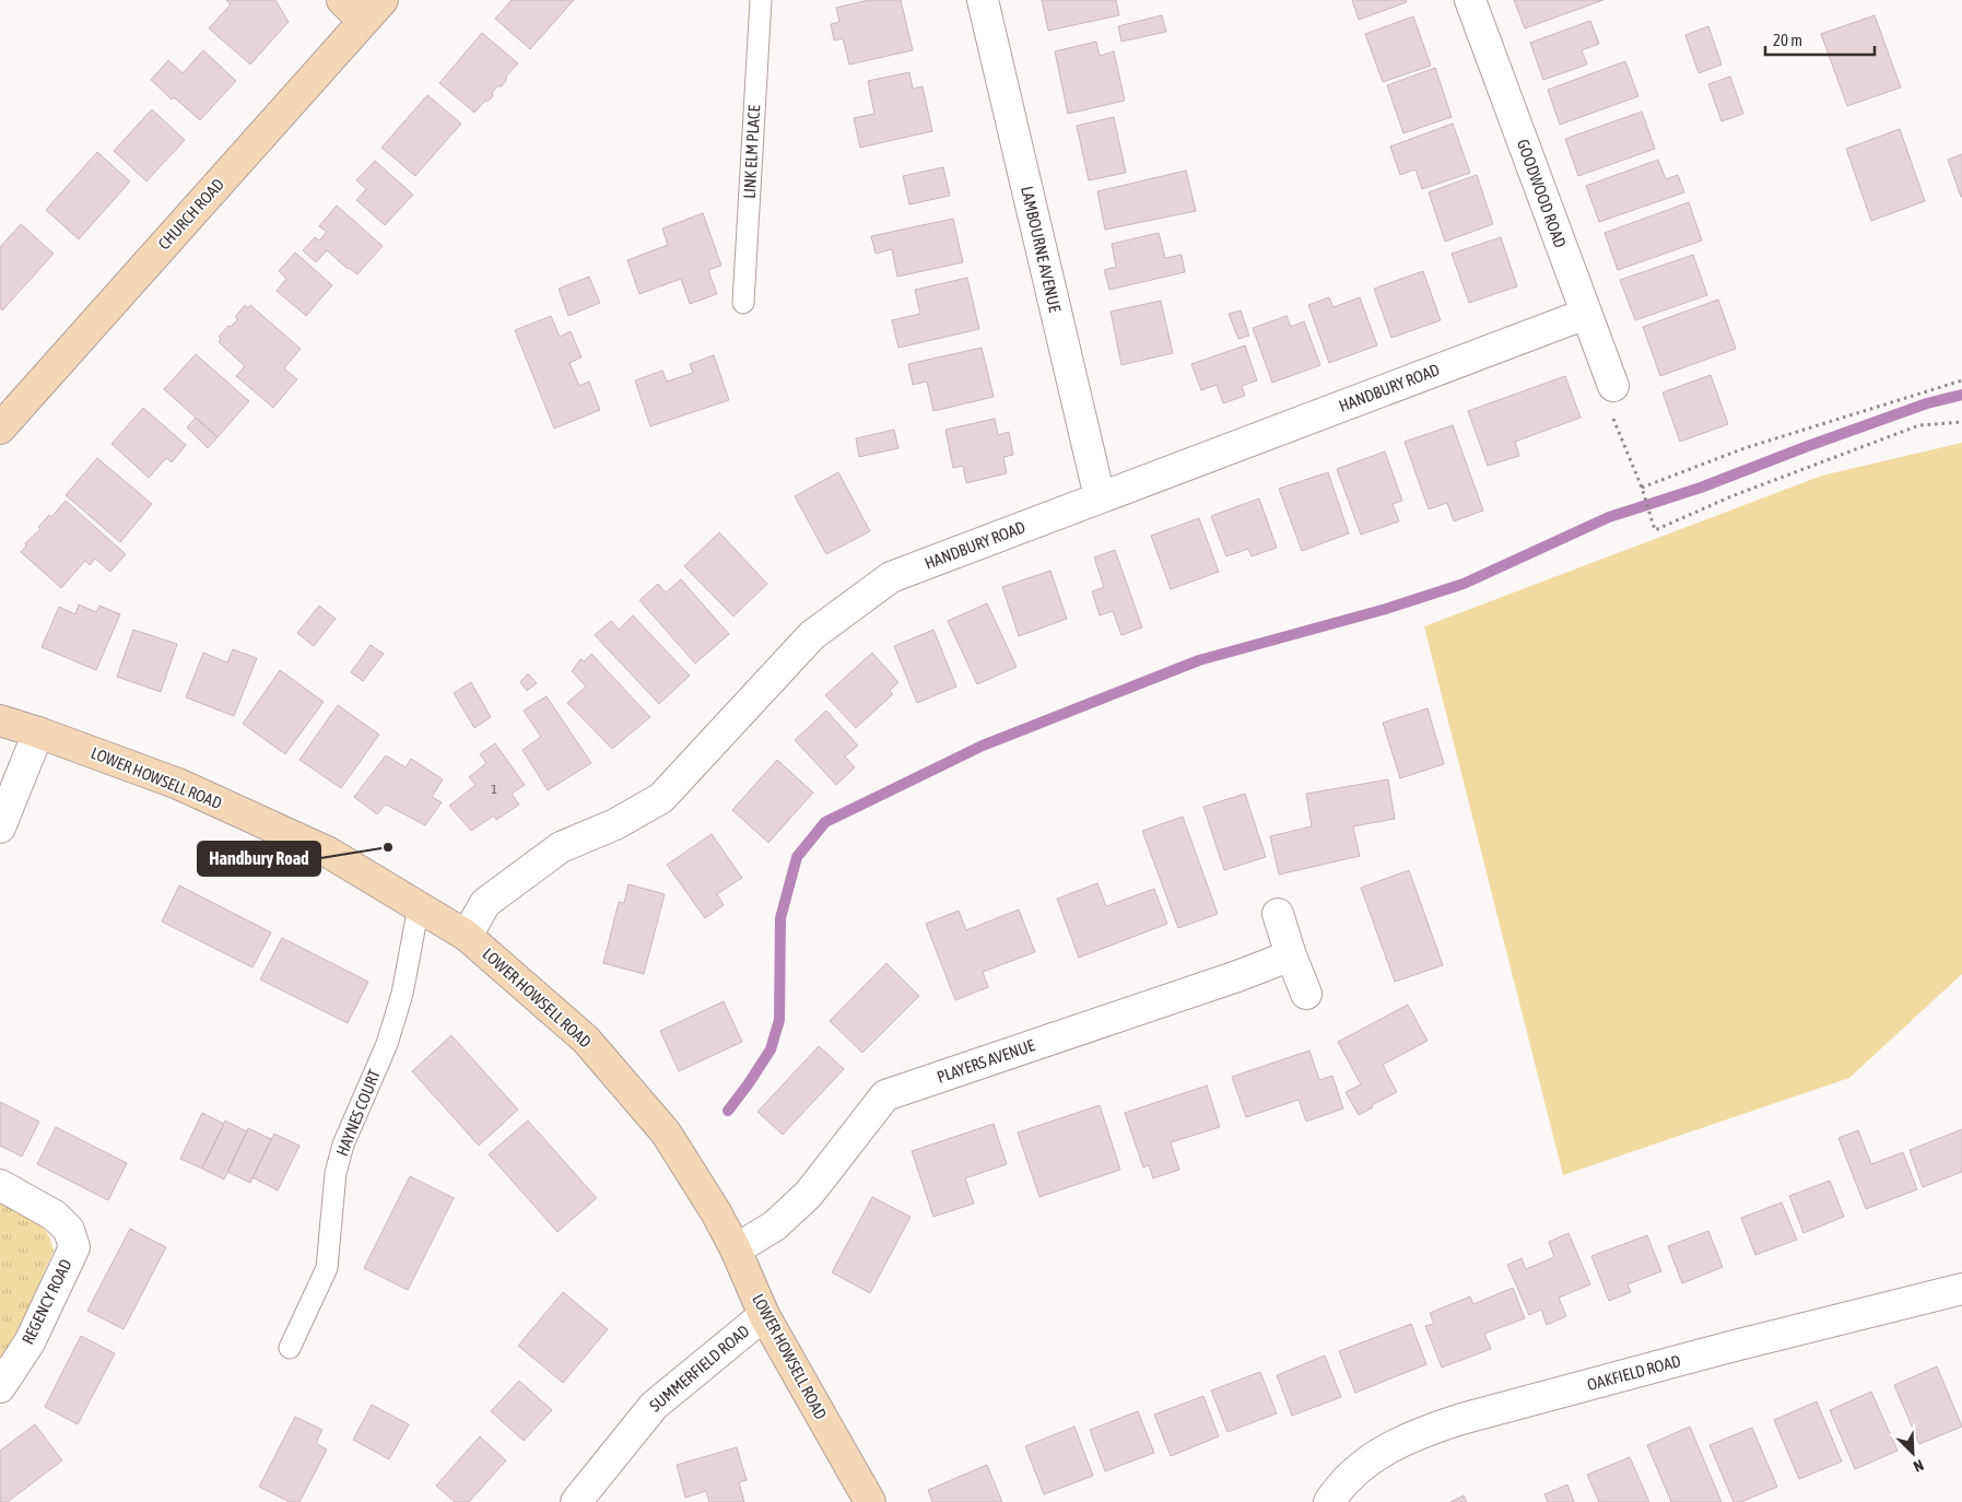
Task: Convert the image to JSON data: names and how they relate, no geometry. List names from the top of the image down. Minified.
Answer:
{"streets":{"street":["GOODWOOD ROAD","CHURCH ROAD","LAMBOURNE AVENUE","HANDBURY ROAD","LOWER HOWSELL ROAD","PLAYERS AVENUE","REGENCY ROAD","SUMMERFIELD ROAD","OAKFIELD ROAD"],"lane":["LINK ELM PLACE","HAYNES COURT"]},"crossings":[["GOODWOOD ROAD","HANDBURY ROAD"],["LAMBOURNE AVENUE","HANDBURY ROAD"],["HANDBURY ROAD","LOWER HOWSELL ROAD"],["LOWER HOWSELL ROAD","PLAYERS AVENUE"],["LOWER HOWSELL ROAD","HAYNES COURT"],["LOWER HOWSELL ROAD","SUMMERFIELD ROAD"]],"places":["Handbury Road"],"house_numbers":["1"],"scale_bar":"20 m","north":"bottom right"}
